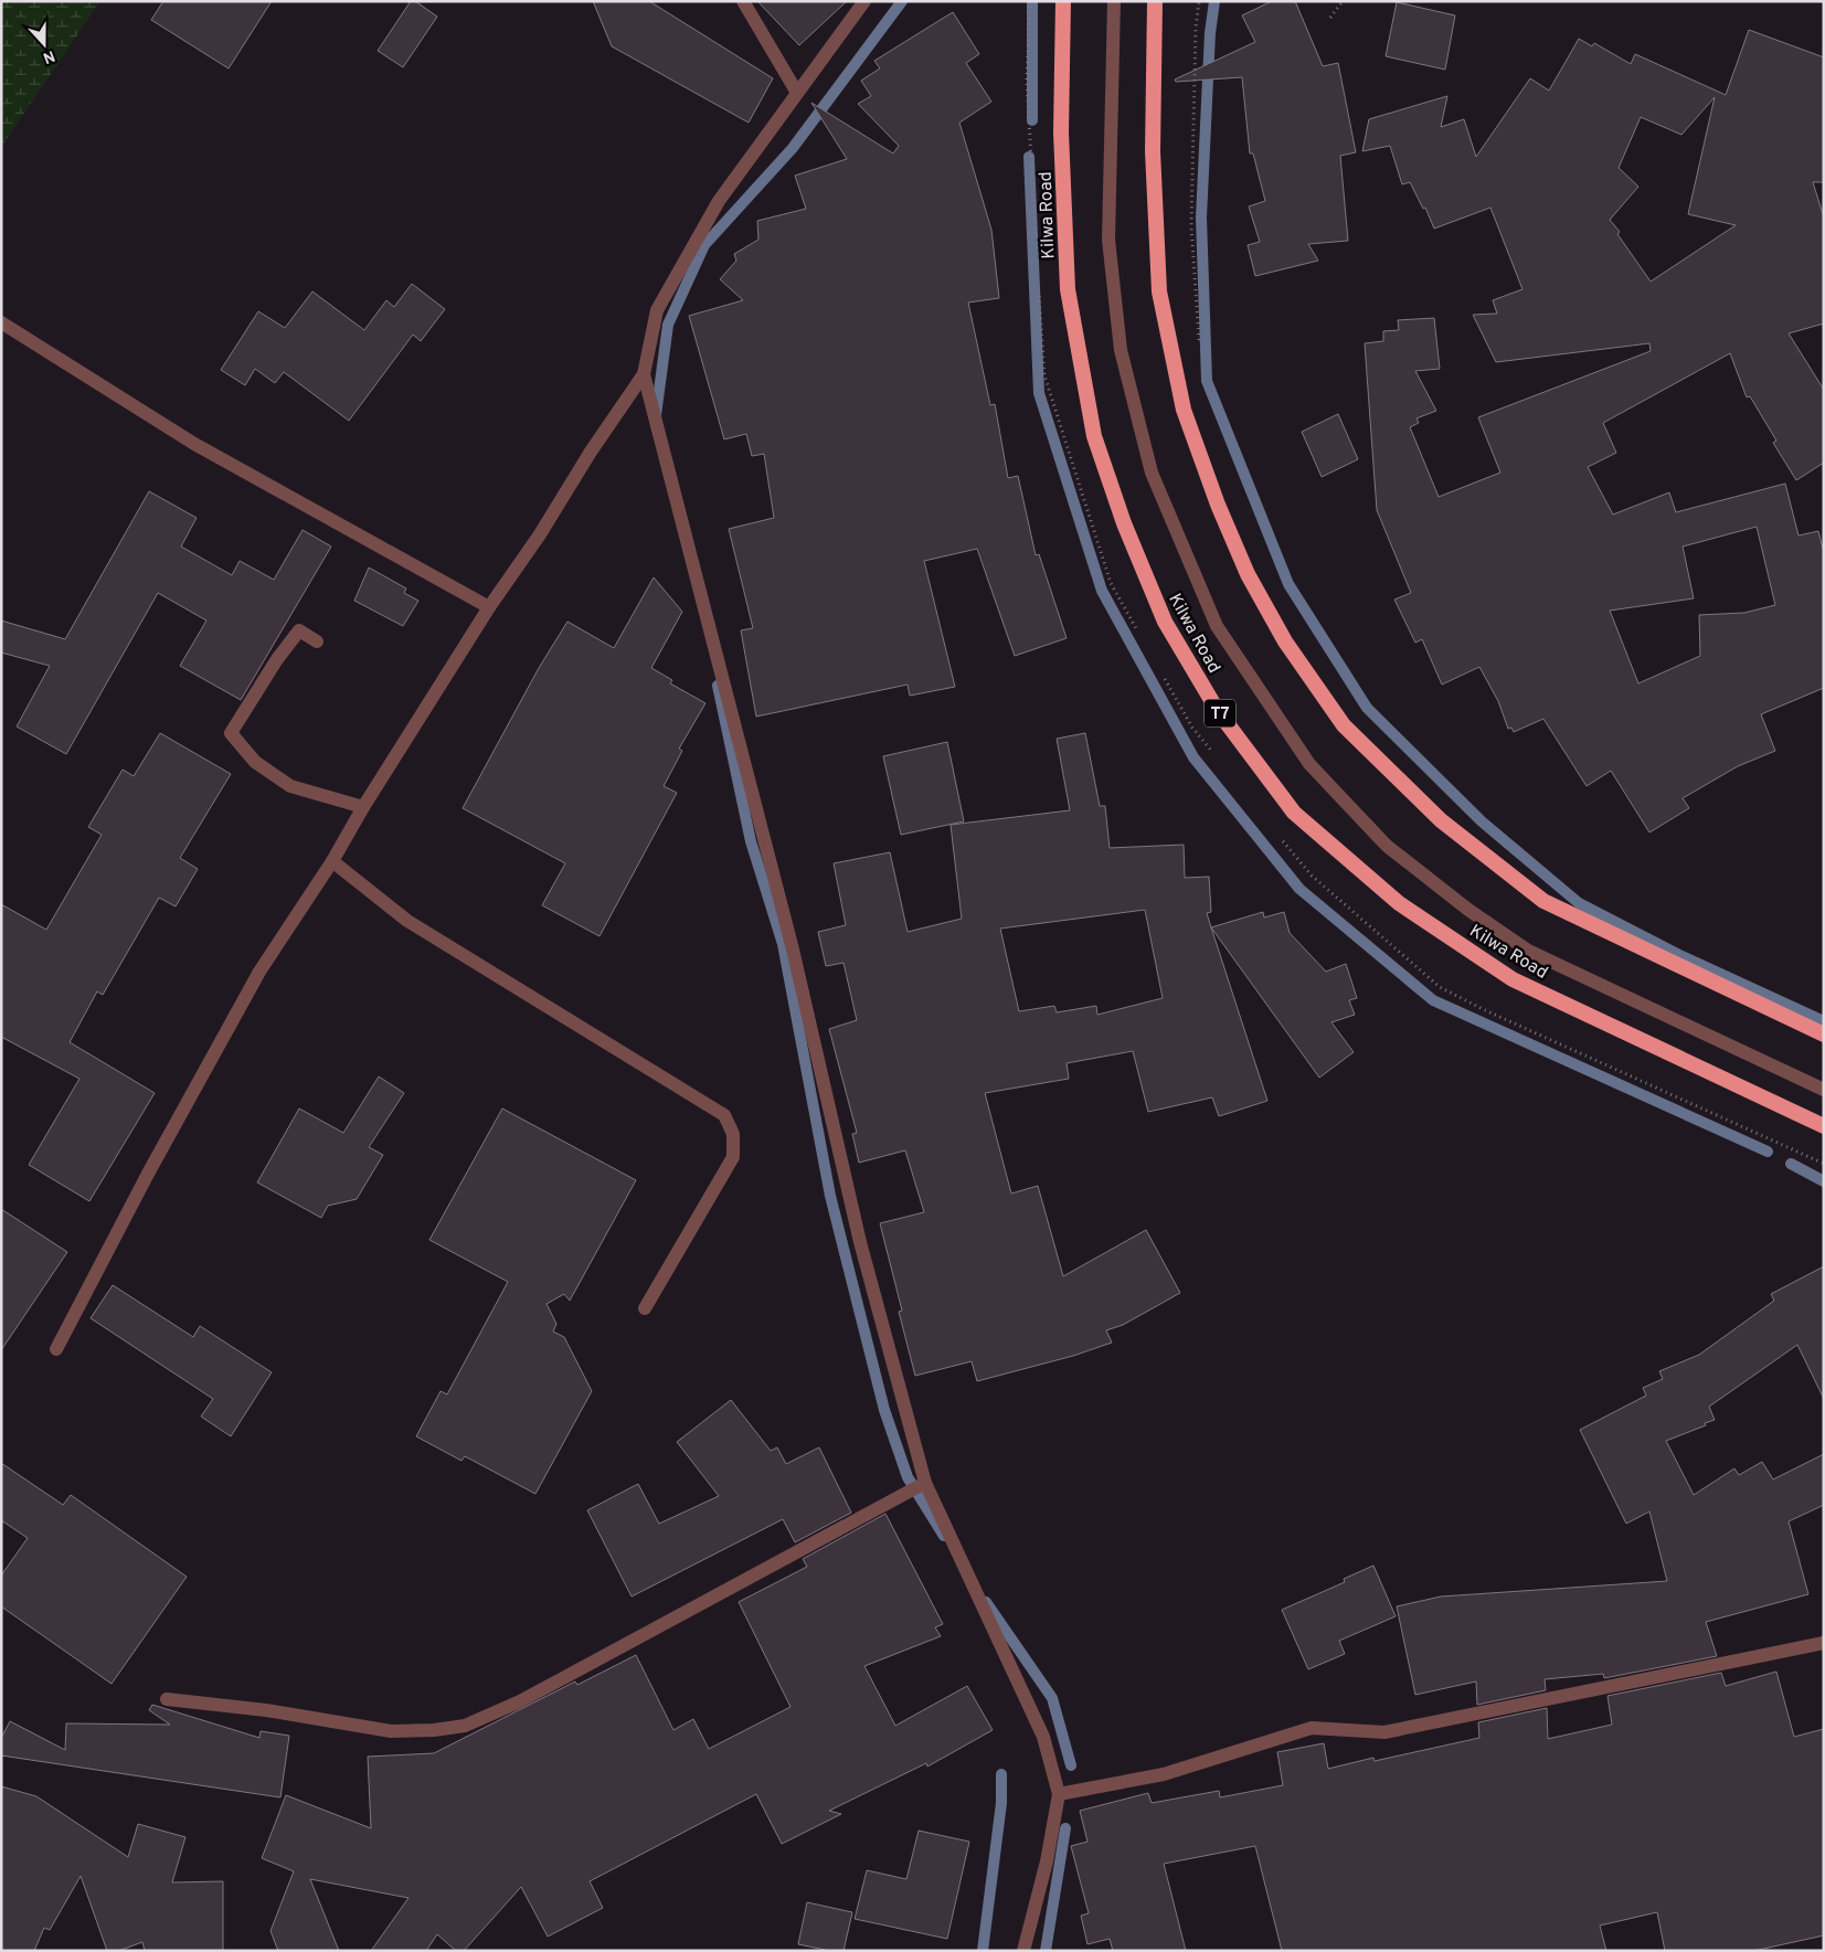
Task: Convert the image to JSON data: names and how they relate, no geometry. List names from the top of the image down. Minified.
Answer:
{"streets":{"highway":["Kilwa Road","T7"]},"north":"bottom"}
